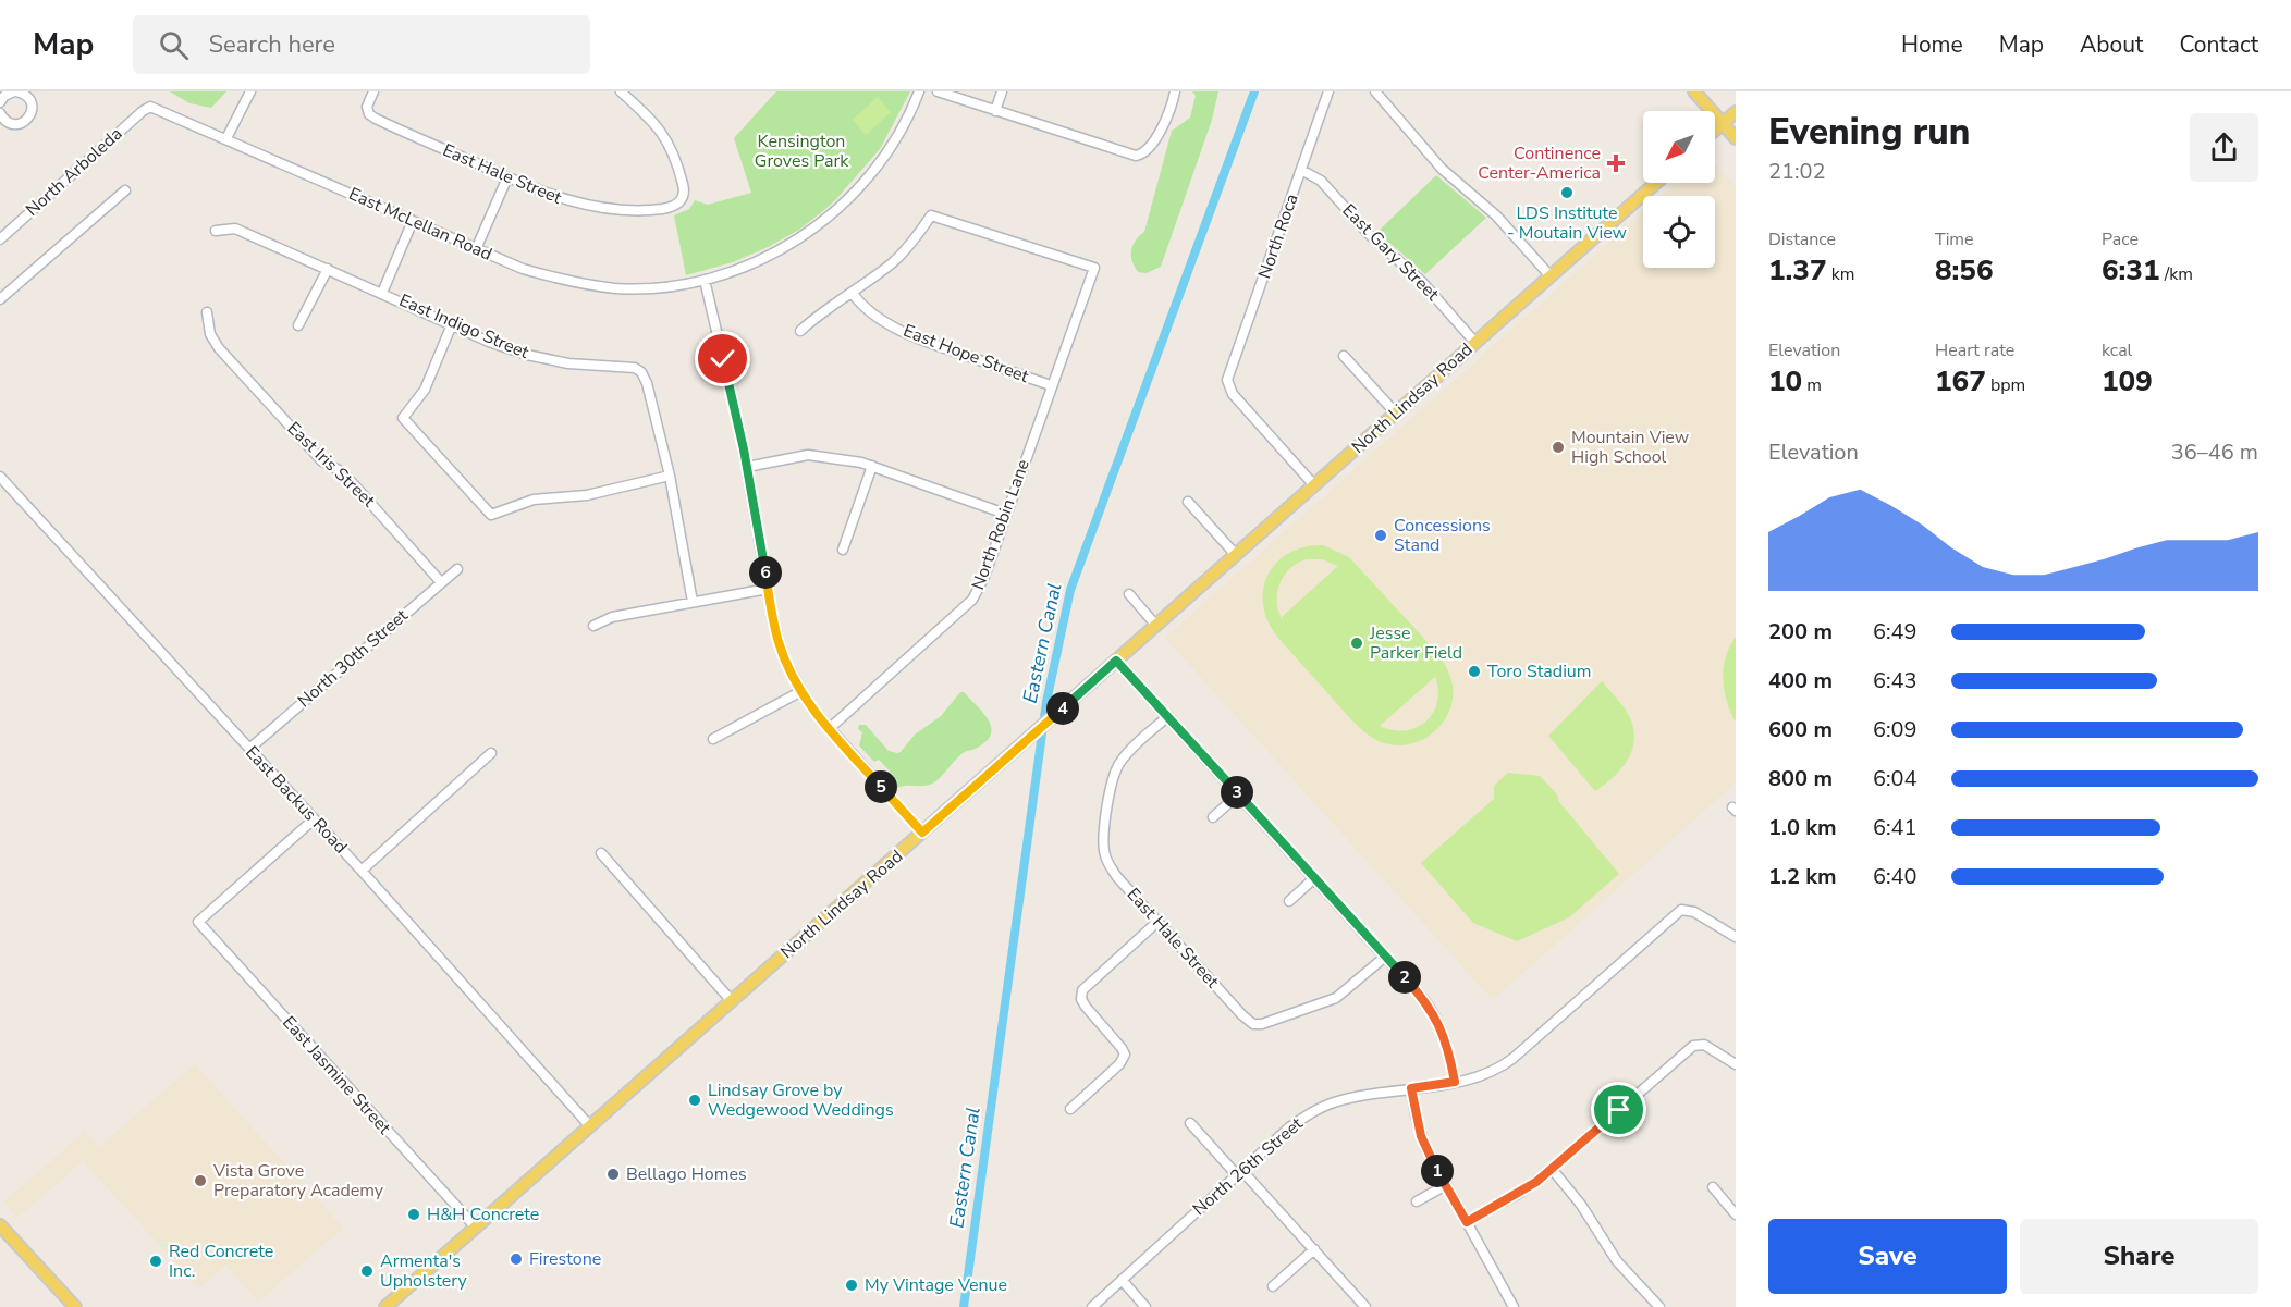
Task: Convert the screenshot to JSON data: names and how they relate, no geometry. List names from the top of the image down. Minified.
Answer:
{"streets":{"main road":["North Lindsay Road"],"street":["North Arboleda","East Hale Street","East McLellan Road","North Roca","East Gary Street","East Indigo Street","East Hope Street","East Iris Street","North Robin Lane","North 30th Street","East Backus Road","East Jasmine Street","North 26th Street"]},"crossings":[["North Arboleda","East McLellan Road"],["North Roca","East Gary Street"],["North Roca","North Lindsay Road"],["East Gary Street","North Lindsay Road"],["East Hope Street","North Robin Lane"],["North Lindsay Road","East Backus Road"],["North Lindsay Road","East Jasmine Street"],["East Iris Street","North 30th Street"],["North 30th Street","East Backus Road"],["East Backus Road","East Jasmine Street"]],"water":["Eastern Canal"],"parks":["Kensington Groves Park"],"places":{"health":["Continence Center-America"],"other":["LDS Institute - Moutain View","Mountain View High School","Concessions Stand","Jesse Parker Field","Toro Stadium","Lindsay Grove by Wedgewood Weddings","Bellago Homes","Vista Grove Preparatory Academy","H&H Concrete","Firestone","Red Concrete Inc.","Armenta's Upholstery","My Vintage Venue"]},"north":"bottom left","page":{"header":"Map","search":"Search here","nav":["Home","Map","About","Contact"],"heading":["Evening run","21:02"],"stats":[["Distance","1.37 km"],["Time","8:56"],["Pace","6:31 /km"],["Elevation","10 m"],["Heart rate","167 bpm"],["kcal","109"]],"chart":["Elevation","36–46 m"],"pins":["6","4","5","3","2","1"],"list":[{"name":"200 m","note":"6:49"},{"name":"400 m","note":"6:43"},{"name":"600 m","note":"6:09"},{"name":"800 m","note":"6:04"},{"name":"1.0 km","note":"6:41"},{"name":"1.2 km","note":"6:40"}],"buttons":["Save","Share"]}}
